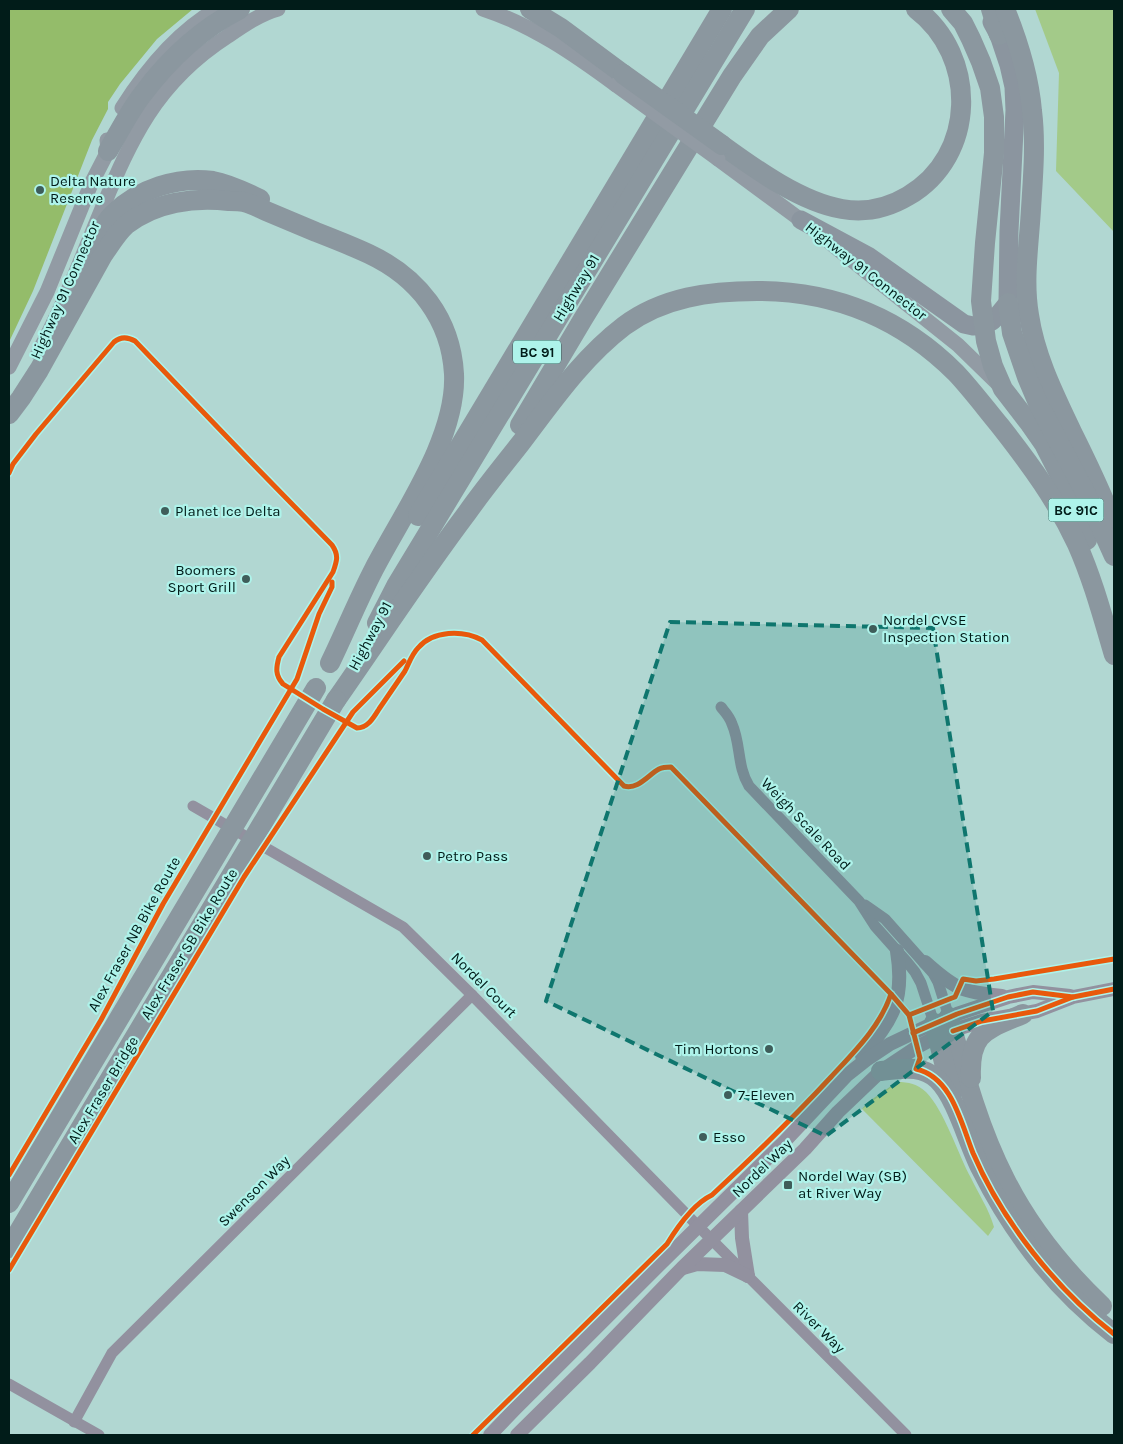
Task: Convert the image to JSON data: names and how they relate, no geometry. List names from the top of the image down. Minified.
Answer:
{"streets":{"highway":["Highway 91 Connector","Highway 91","BC 91","BC 91C","Alex Fraser Bridge"],"street":["Weigh Scale Road","Nordel Court","Nordel Way","Swenson Way","River Way"],"cycle path":["Alex Fraser NB Bike Route","Alex Fraser SB Bike Route"]},"crossings":[["Highway 91","Alex Fraser Bridge"],["Weigh Scale Road","Nordel Way"],["Nordel Court","Nordel Way"],["Nordel Court","Swenson Way"],["Nordel Court","River Way"],["Nordel Way","River Way"]],"places":{"other":["Delta Nature Reserve","Planet Ice Delta","Boomers Sport Grill","Nordel CVSE Inspection Station","Petro Pass","Tim Hortons","7-Eleven","Esso"],"transit":["Nordel Way (SB) at River Way"]}}
